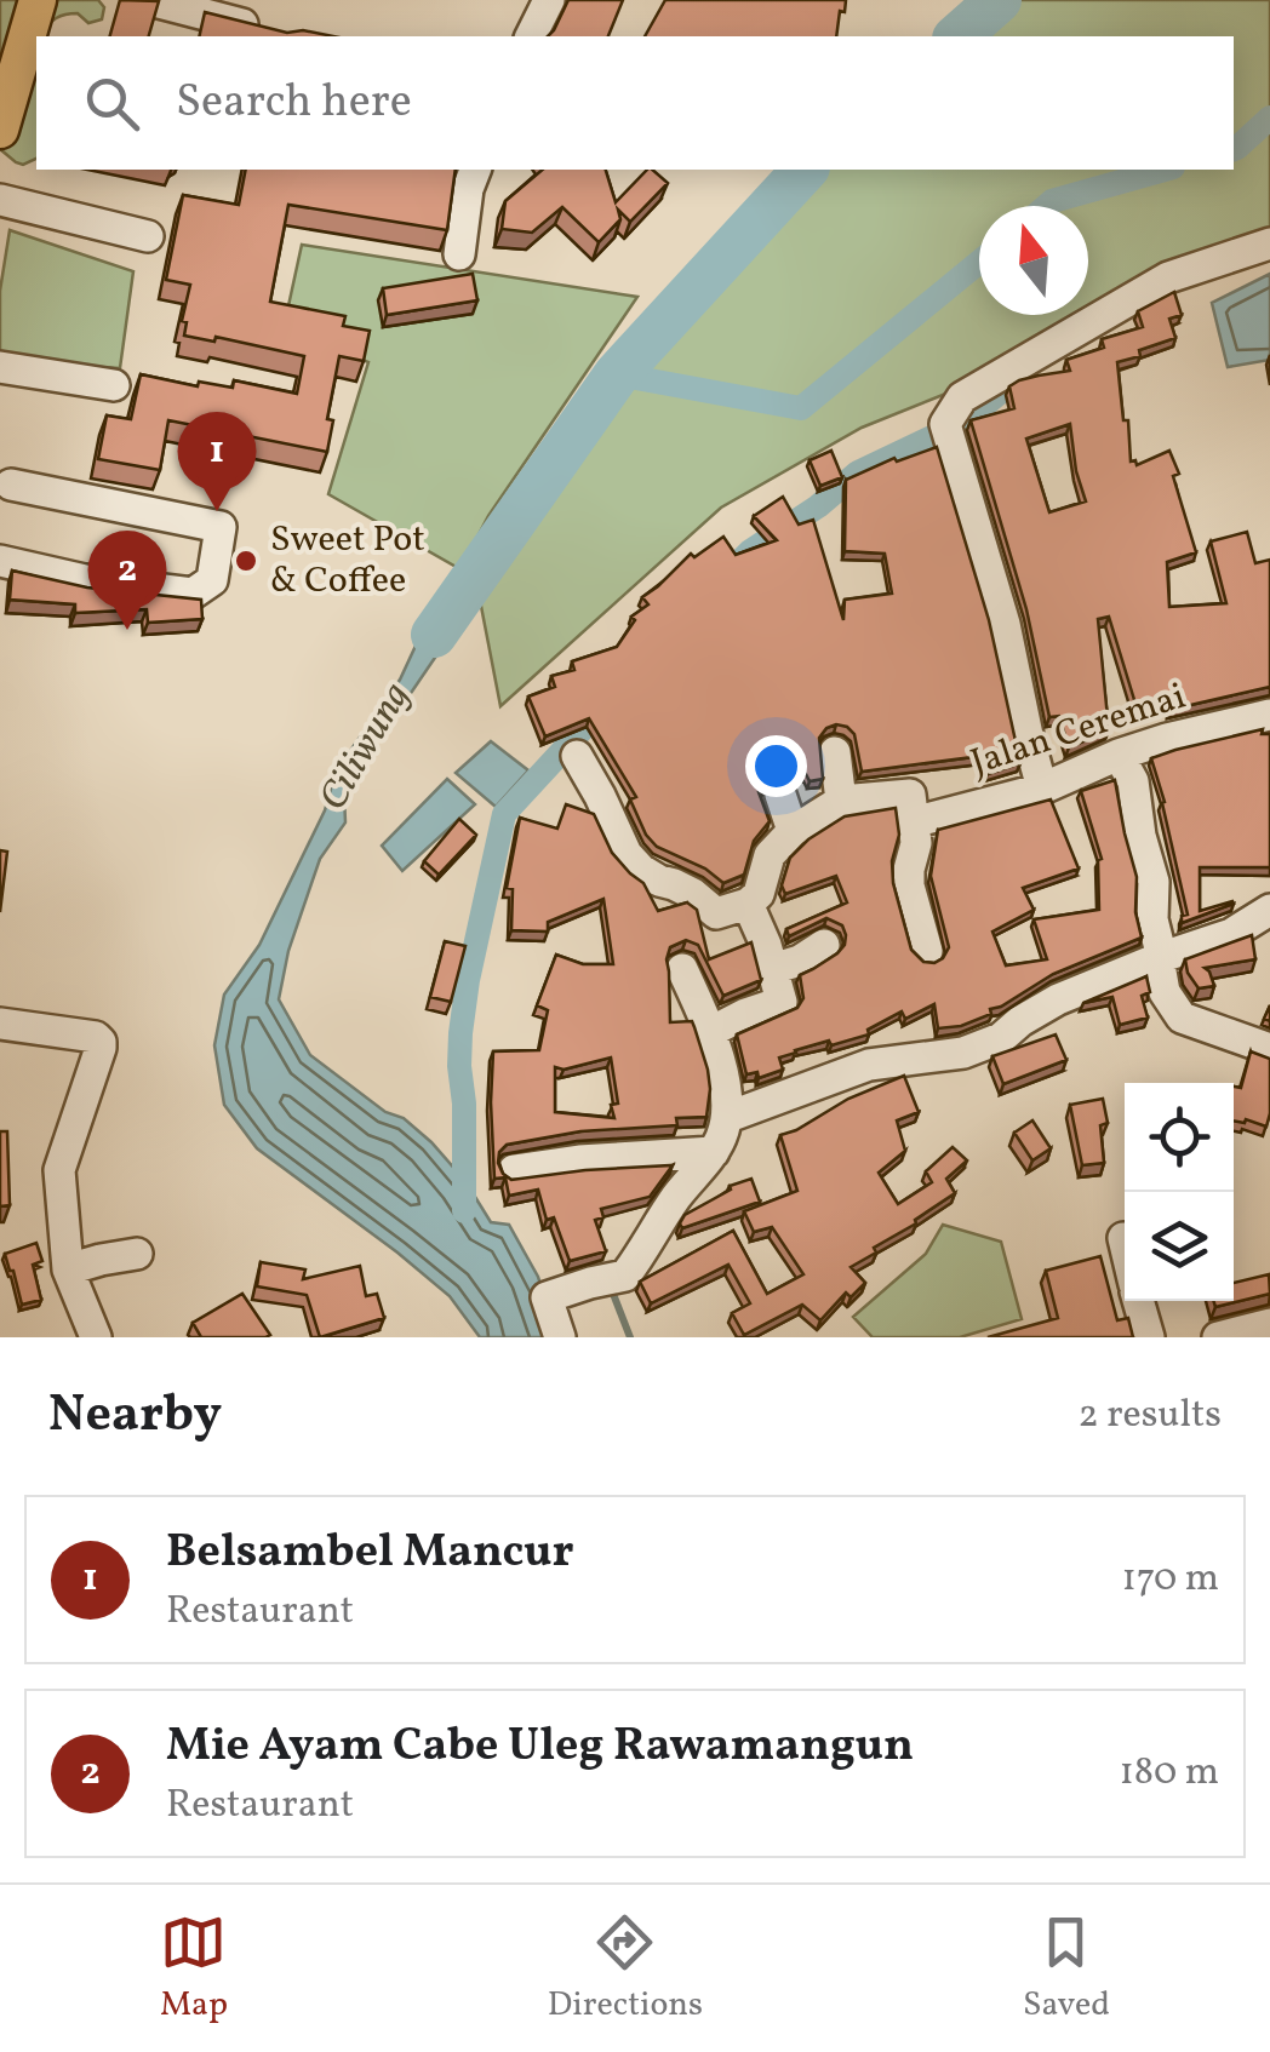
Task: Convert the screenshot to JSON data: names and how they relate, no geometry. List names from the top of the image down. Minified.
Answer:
{"streets":{"street":["Jalan Ceremai"]},"water":["Ciliwung"],"places":["Sweet Pot & Coffee"],"north":"top","page":{"search":"Search here","pins":["1","2"],"heading":["Nearby","2 results"],"list":[{"mark":"1","name":"Belsambel Mancur","note":"Restaurant","value":"170 m"},{"mark":"2","name":"Mie Ayam Cabe Uleg Rawamangun","note":"Restaurant","value":"180 m"}],"nav":["Map","Directions","Saved"]}}
